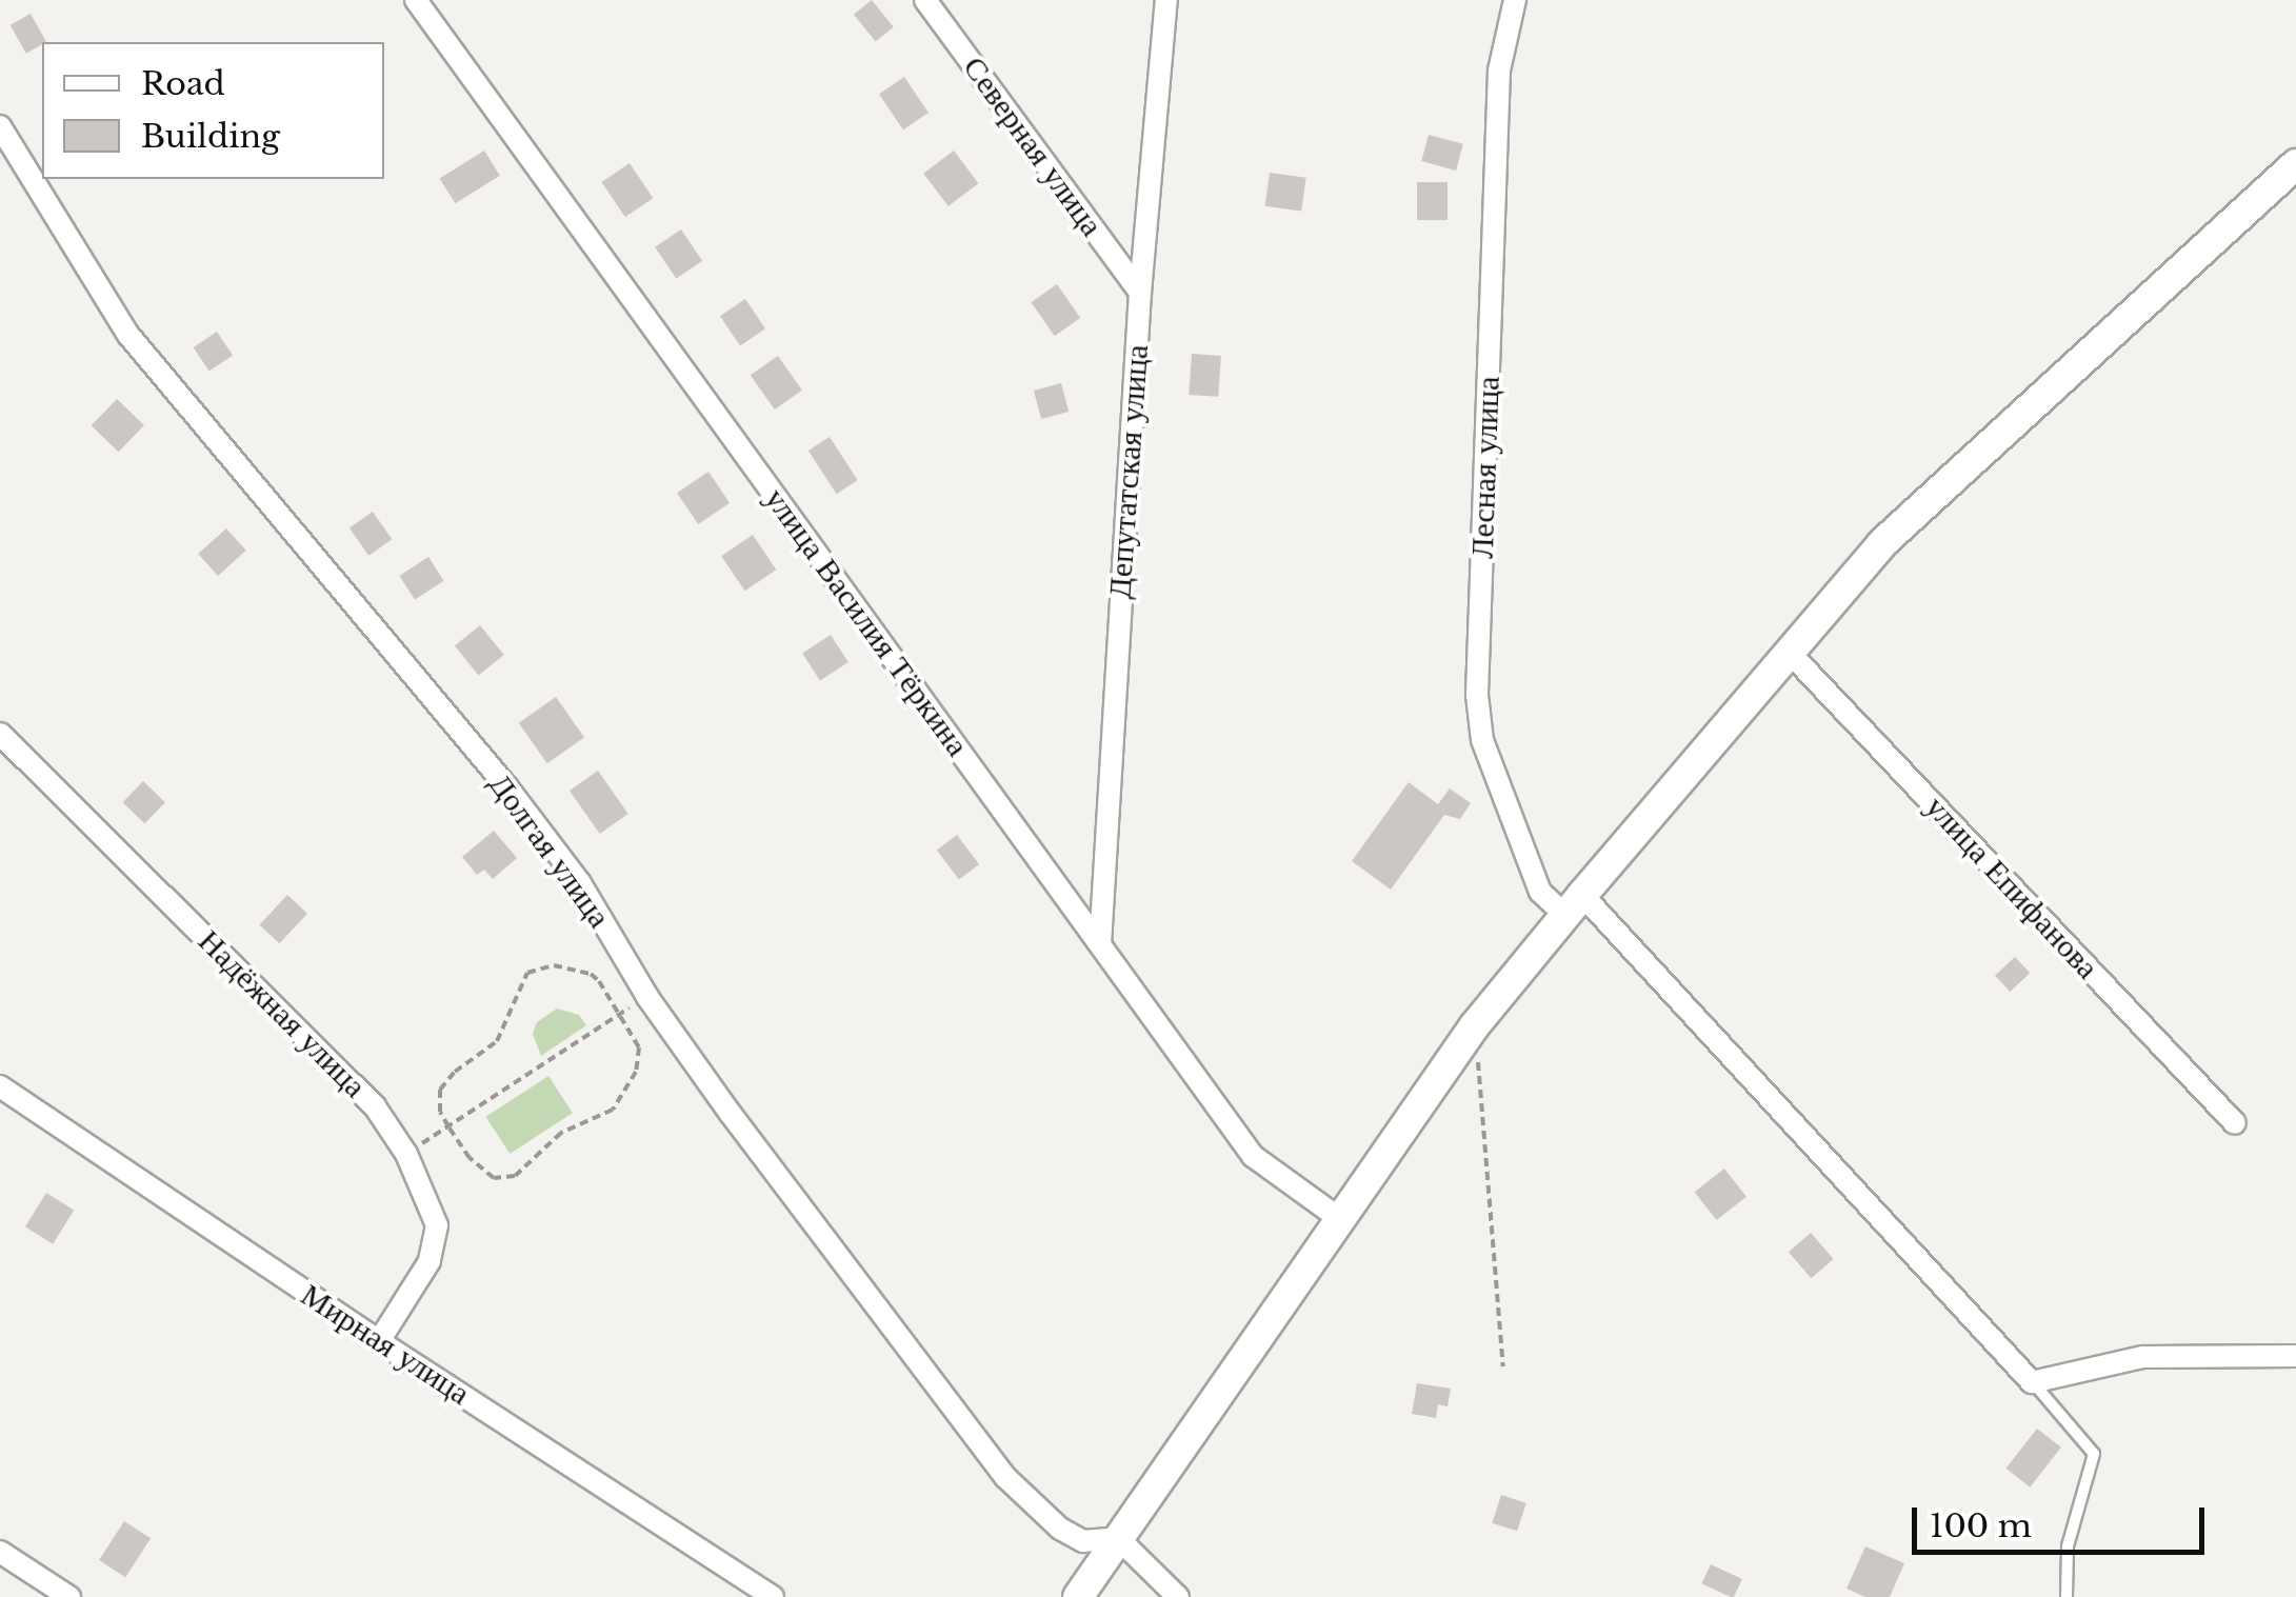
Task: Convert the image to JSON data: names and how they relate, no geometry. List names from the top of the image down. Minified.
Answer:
{"streets":{"street":["Северная улица","Лесная улица","Депутатская улица","улица Василия Тёркина","Долгая улица","улица Епифанова","Надёжная улица","Мирная улица"]},"crossings":[["Северная улица","Депутатская улица"],["Депутатская улица","улица Василия Тёркина"],["Надёжная улица","Мирная улица"]],"legend":["Road","Building"],"scale_bar":"100 m"}
